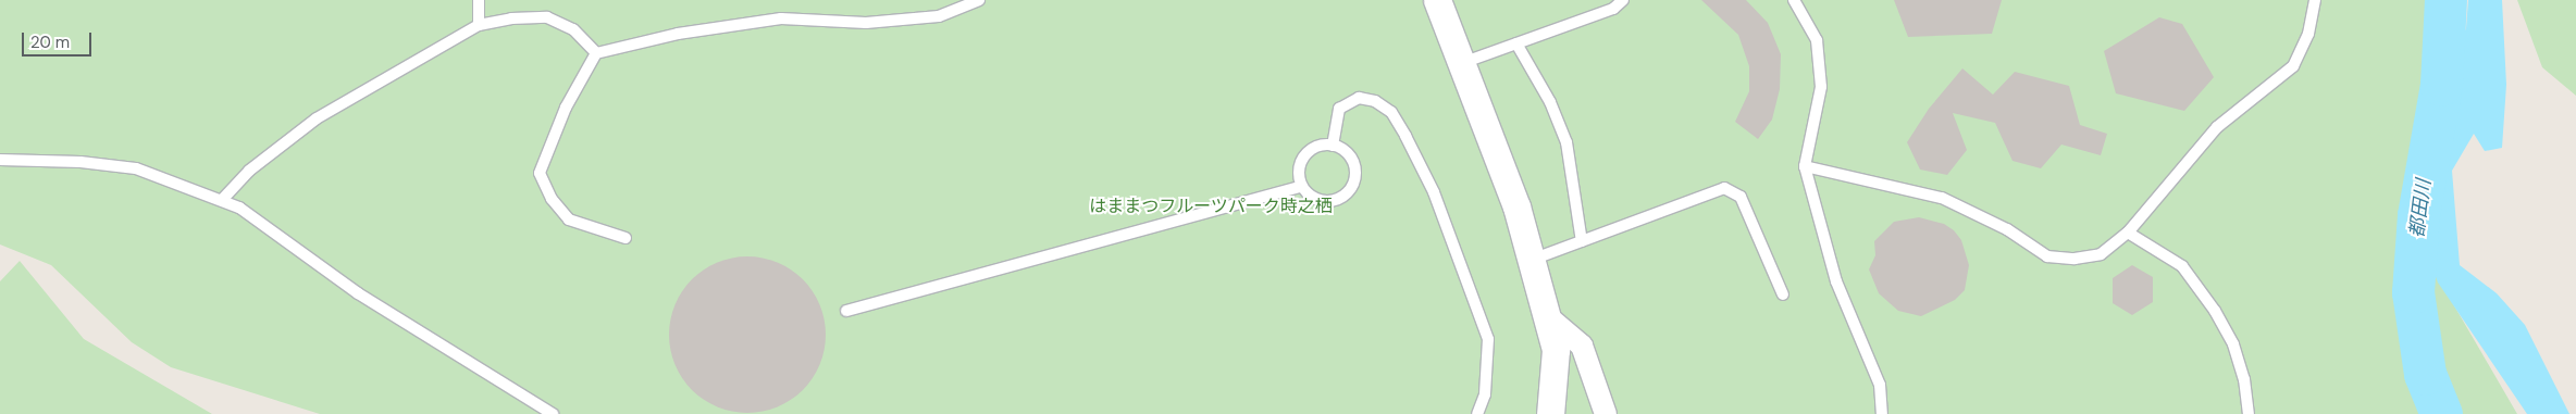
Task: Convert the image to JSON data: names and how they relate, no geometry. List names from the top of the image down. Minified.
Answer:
{"water":["都田川"],"parks":["はままつフルーツパーク時之栖"],"scale_bar":"20 m"}
